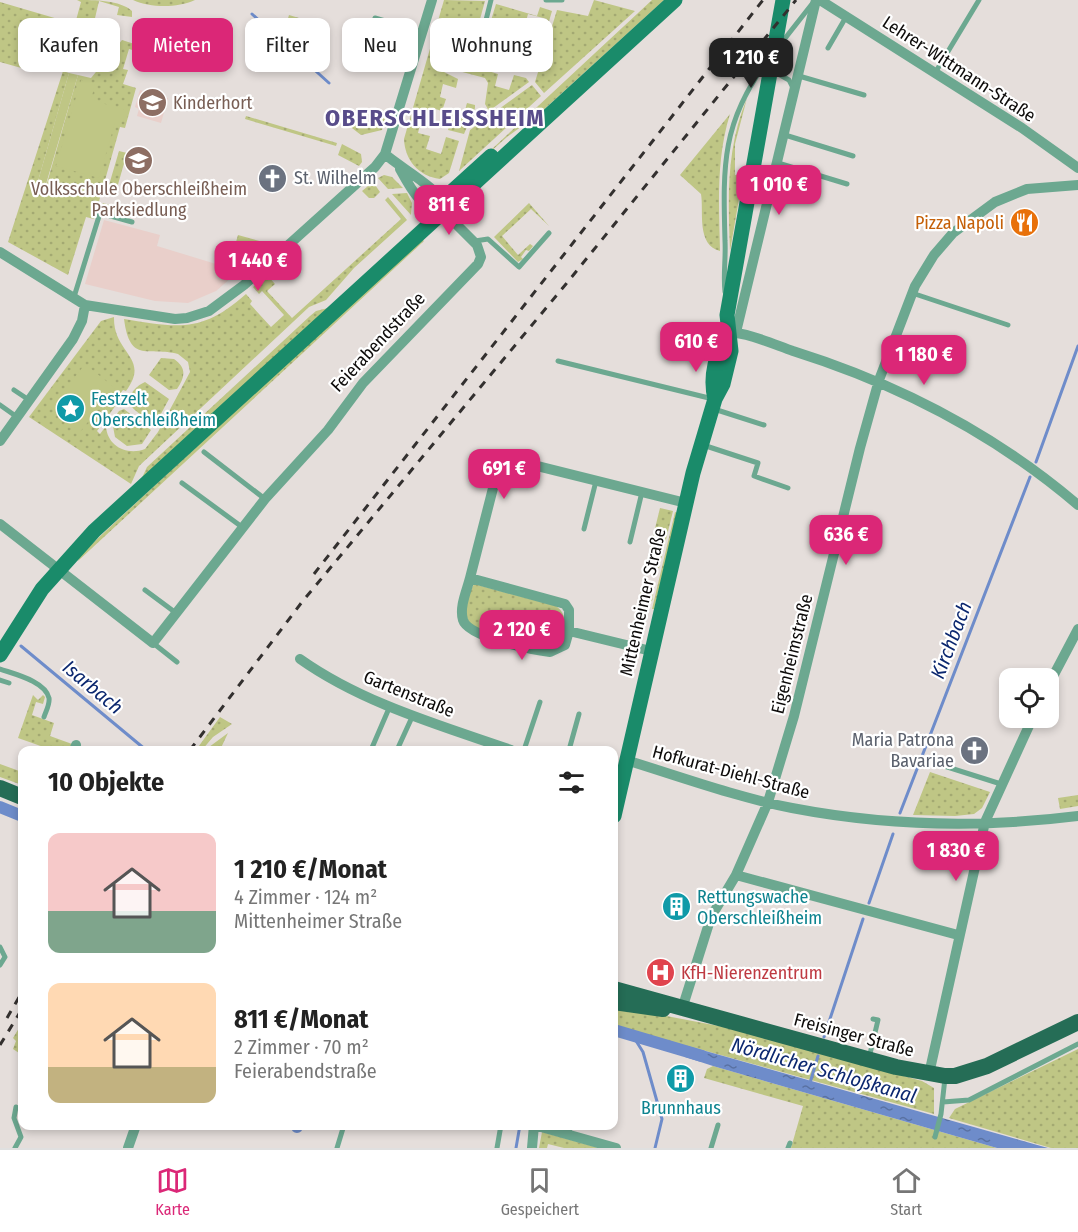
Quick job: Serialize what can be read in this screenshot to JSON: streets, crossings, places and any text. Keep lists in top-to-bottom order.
{
  "streets": {
    "main road": ["Mittenheimer Straße", "Freisinger Straße"],
    "street": [
      "Lehrer-Wittmann-Straße",
      "Feierabendstraße",
      "Eigenheimstraße",
      "Gartenstraße",
      "Hofkurat-Diehl-Straße"
    ]
  },
  "crossings": [
    ["Lehrer-Wittmann-Straße", "Mittenheimer Straße"],
    ["Mittenheimer Straße", "Hofkurat-Diehl-Straße"],
    ["Eigenheimstraße", "Hofkurat-Diehl-Straße"],
    ["Eigenheimstraße", "Freisinger Straße"]
  ],
  "districts": ["OBERSCHLEISSHEIM"],
  "water": ["Kirchbach", "Isarbach", "Nördlicher Schloßkanal"],
  "places": {
    "school or university": ["Kinderhort", "Volksschule Oberschleißheim Parksiedlung"],
    "church": ["St. Wilhelm", "Maria Patrona Bavariae"],
    "restaurant": ["Pizza Napoli"],
    "place": ["Festzelt Oberschleißheim"],
    "building": ["Rettungswache Oberschleißheim", "Brunnhaus"],
    "hospital": ["KfH-Nierenzentrum"]
  },
  "page": {
    "chip": [
      "Kaufen",
      "Mieten",
      "Filter",
      "Neu",
      "Wohnung"
    ],
    "price": [
      "1 210 €",
      "1 010 €",
      "811 €",
      "1 440 €",
      "610 €",
      "1 180 €",
      "691 €",
      "636 €",
      "2 120 €",
      "1 830 €"
    ],
    "heading": "10 Objekte",
    "list": [
      {
        "name": "1 210 €/Monat",
        "note": "4 Zimmer · 124 m² · Mittenheimer Straße"
      },
      {
        "name": "811 €/Monat",
        "note": "2 Zimmer · 70 m² · Feierabendstraße"
      }
    ],
    "tabs": ["Karte", "Gespeichert", "Start"]
  }
}
